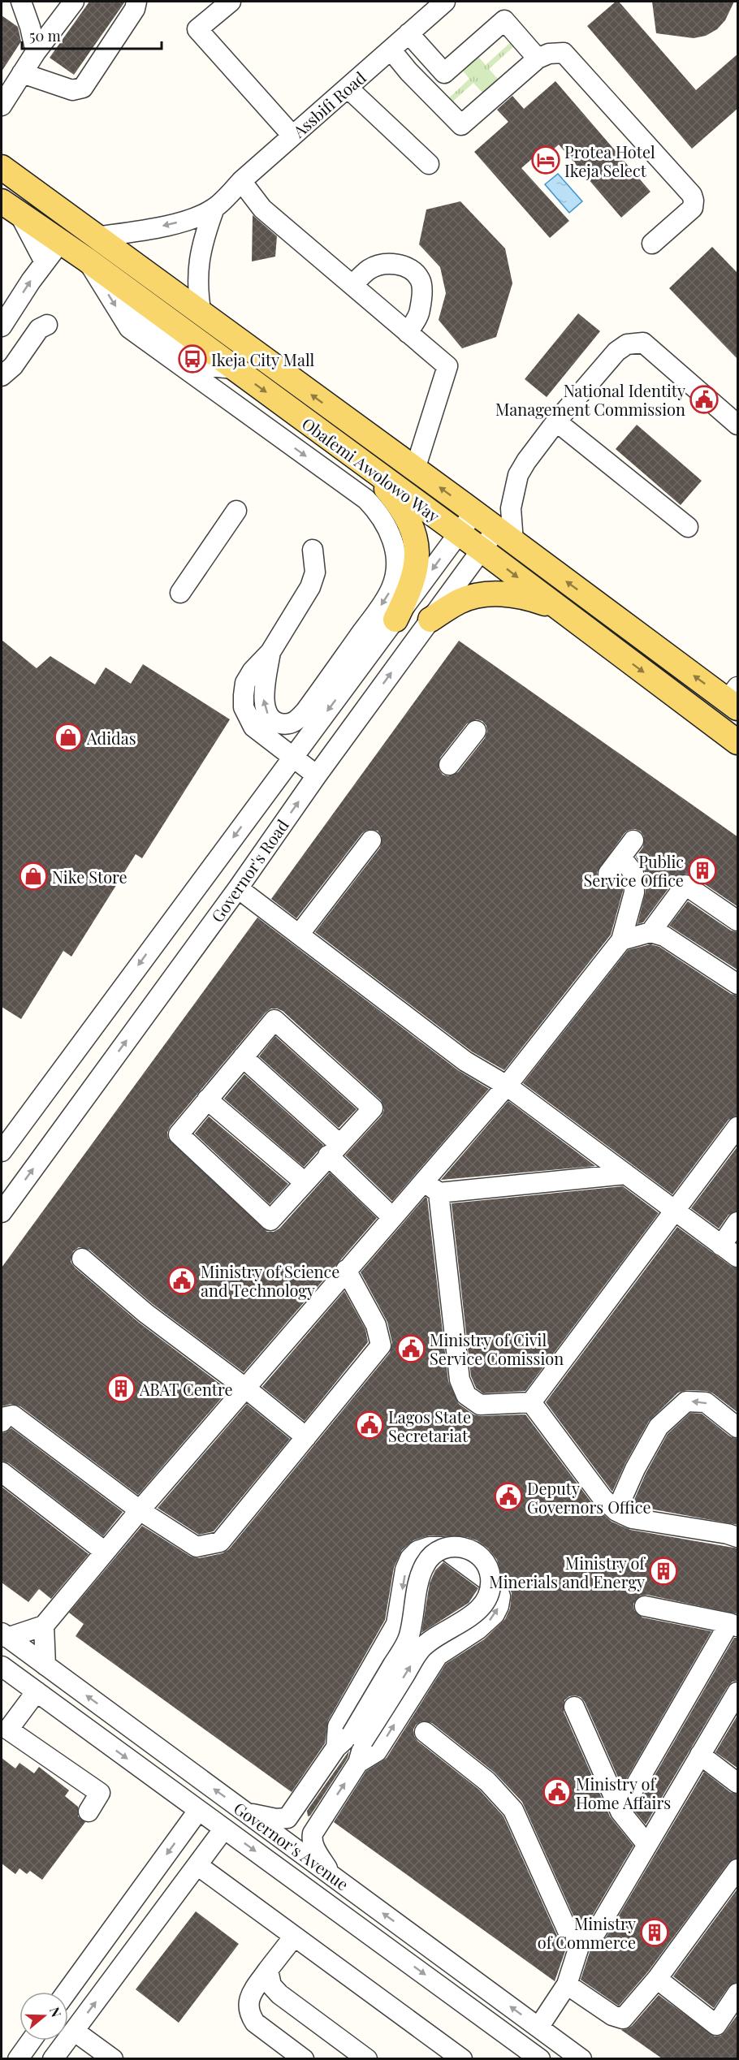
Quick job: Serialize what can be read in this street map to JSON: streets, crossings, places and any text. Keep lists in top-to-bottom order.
{
  "streets": {
    "main road": ["Obafemi Awolowo Way"],
    "street": ["Assbifi Road", "Governor's Road", "Governor's Avenue"]
  },
  "crossings": [
    ["Obafemi Awolowo Way", "Governor's Road"]
  ],
  "places": {
    "hotel": ["Protea Hotel Ikeja Select"],
    "bus stop": ["Ikeja City Mall"],
    "public building": [
      "National Identity Management Commission",
      "Ministry of Science and Technology",
      "Ministry of Civil Service Comission",
      "Lagos State Secretariat",
      "Deputy Governors Office",
      "Ministry of Home Affairs"
    ],
    "shop": ["Adidas", "Nike Store"],
    "building": [
      "Public Service Office",
      "ABAT Centre",
      "Ministry of Minerials and Energy",
      "Ministry of Commerce"
    ]
  },
  "scale_bar": "50 m",
  "north": "right"
}
